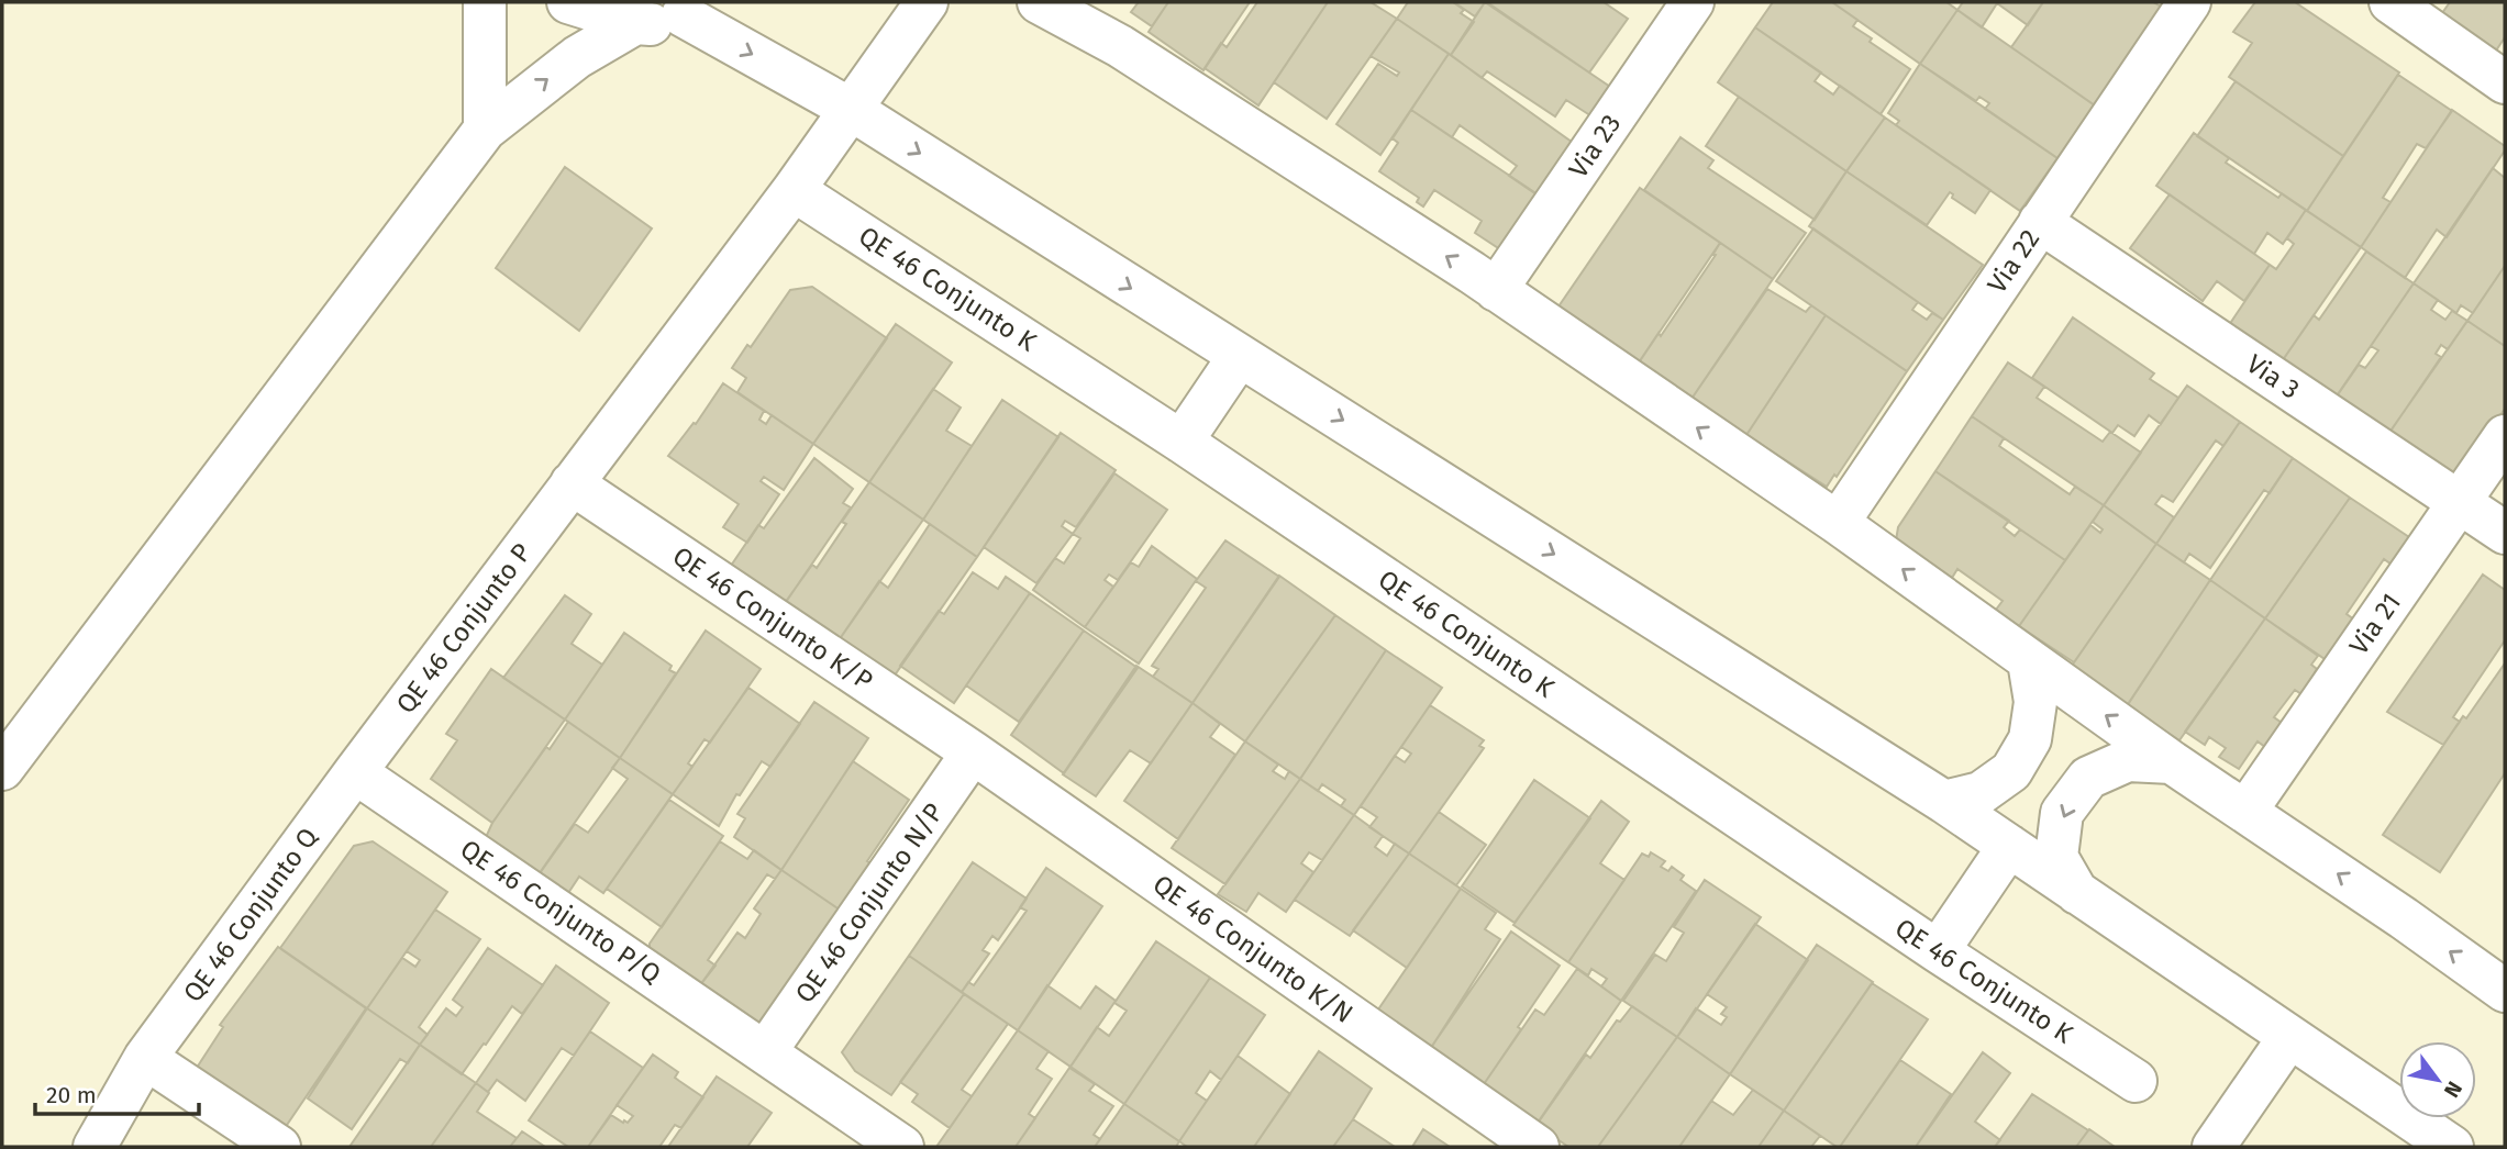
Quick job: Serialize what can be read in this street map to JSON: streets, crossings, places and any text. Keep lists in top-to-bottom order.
{
  "streets": {
    "street": [
      "Via 23",
      "Via 22",
      "QE 46 Conjunto K",
      "Via 3",
      "QE 46 Conjunto K/P",
      "Via 21",
      "QE 46 Conjunto P",
      "QE 46 Conjunto N/P",
      "QE 46 Conjunto P/Q",
      "QE 46 Conjunto Q",
      "QE 46 Conjunto K/N"
    ]
  },
  "crossings": [
    ["Via 22", "Via 3"],
    ["Via 3", "Via 21"],
    ["QE 46 Conjunto K/P", "QE 46 Conjunto P"],
    ["QE 46 Conjunto K/P", "QE 46 Conjunto N/P"],
    ["QE 46 Conjunto K/P", "QE 46 Conjunto K/N"],
    ["QE 46 Conjunto P", "QE 46 Conjunto P/Q"],
    ["QE 46 Conjunto P", "QE 46 Conjunto Q"],
    ["QE 46 Conjunto N/P", "QE 46 Conjunto P/Q"],
    ["QE 46 Conjunto N/P", "QE 46 Conjunto K/N"],
    ["QE 46 Conjunto P/Q", "QE 46 Conjunto Q"]
  ],
  "scale_bar": "20 m",
  "north": "bottom right"
}
